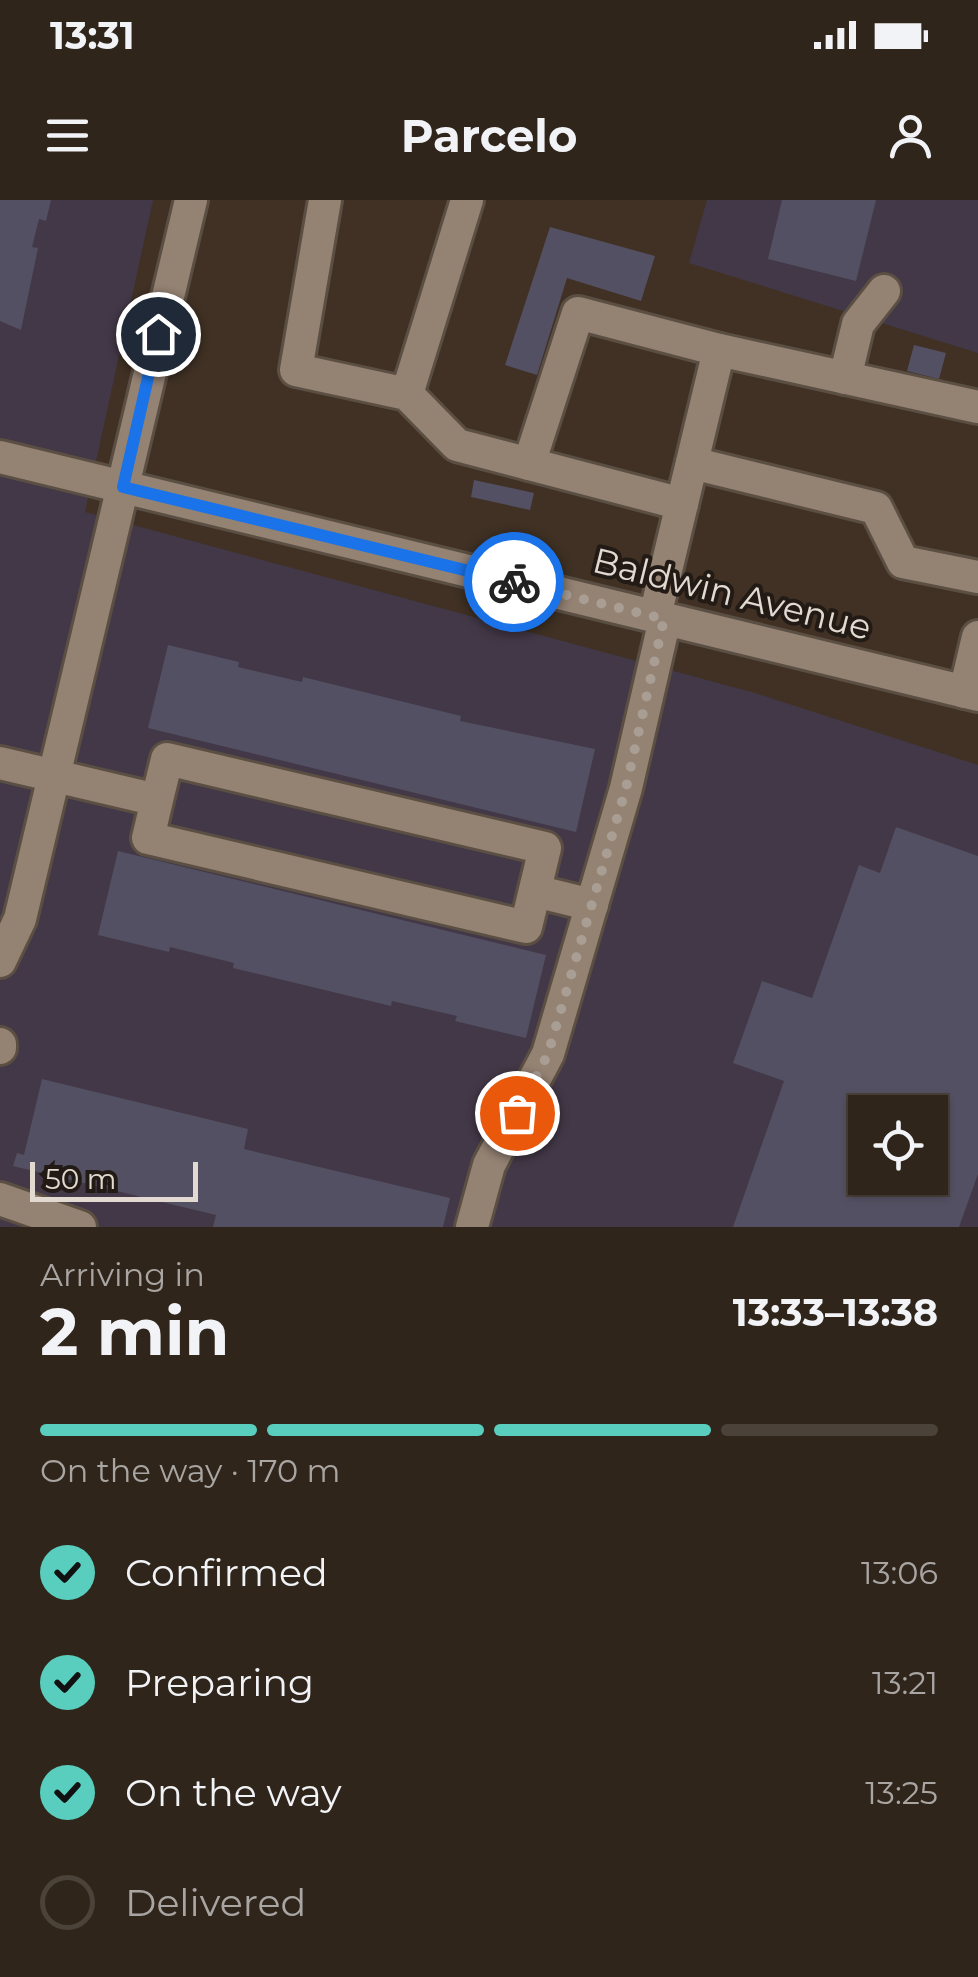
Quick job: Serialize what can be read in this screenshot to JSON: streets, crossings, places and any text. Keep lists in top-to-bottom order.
{
  "streets": {
    "street": ["Baldwin Avenue"]
  },
  "scale_bar": "50 m",
  "page": {
    "status": "13:31",
    "header": "Parcelo",
    "scale": "50 m",
    "heading": ["2 min", "Arriving in", "13:33–13:38"],
    "bar": "On the way · 170 m",
    "list": [
      ["Confirmed", "13:06"],
      ["Preparing", "13:21"],
      ["On the way", "13:25"],
      "Delivered"
    ]
  }
}
